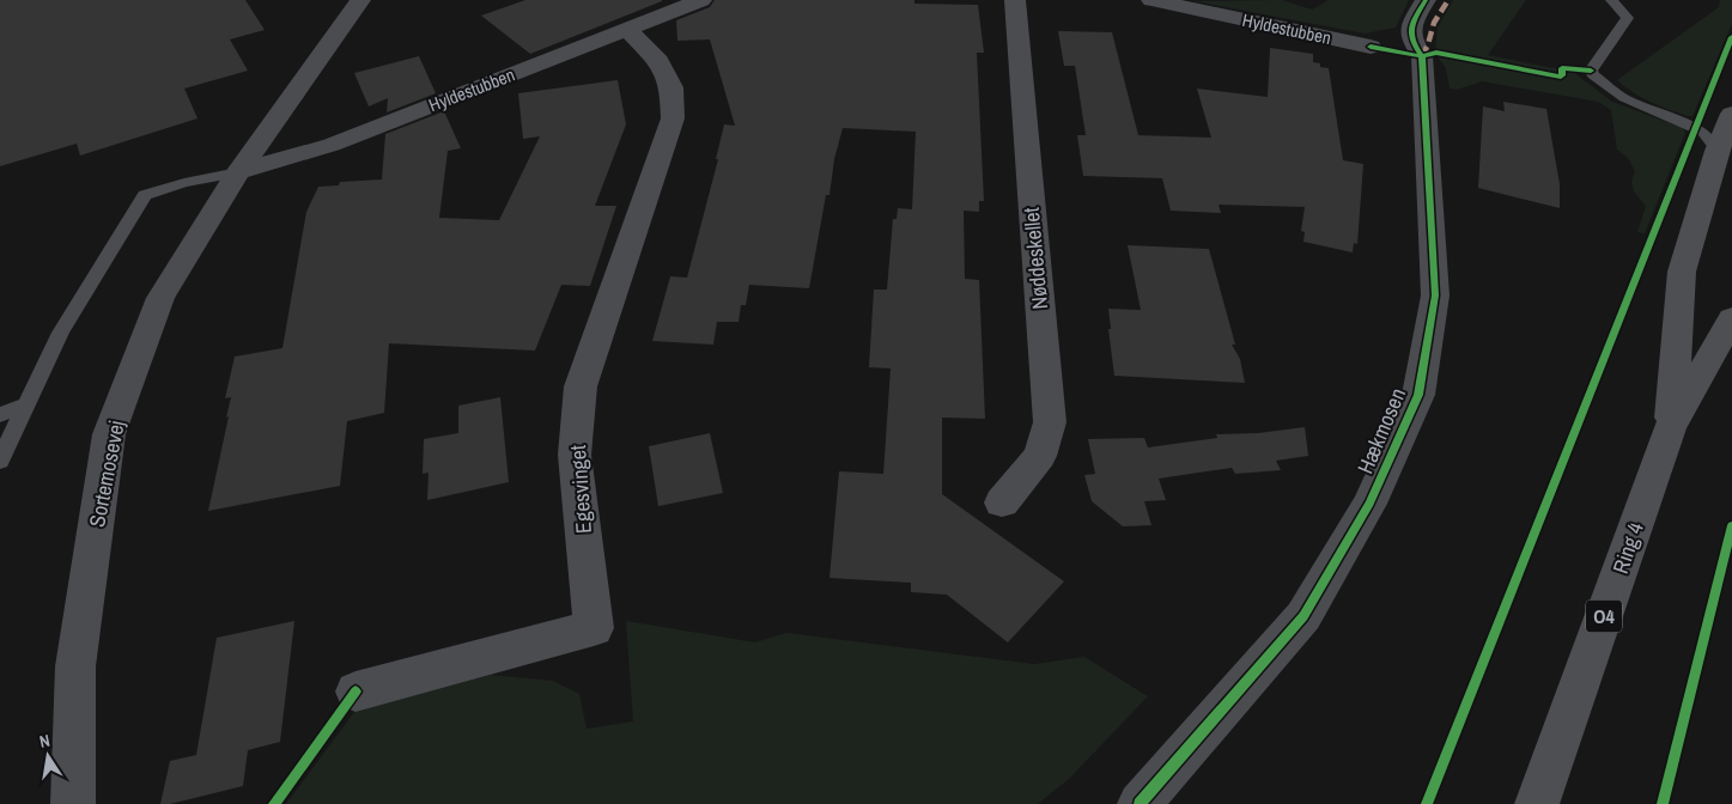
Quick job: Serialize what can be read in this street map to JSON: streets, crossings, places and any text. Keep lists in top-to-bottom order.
{
  "streets": {
    "main road": ["Ring 4", "O4"],
    "street": [
      "Hyldestubben",
      "Nøddeskellet",
      "Hækmosen",
      "Sortemosevej",
      "Egesvinget"
    ]
  },
  "crossings": [
    ["Hyldestubben", "Sortemosevej"],
    ["Hyldestubben", "Egesvinget"]
  ],
  "north": "top"
}
